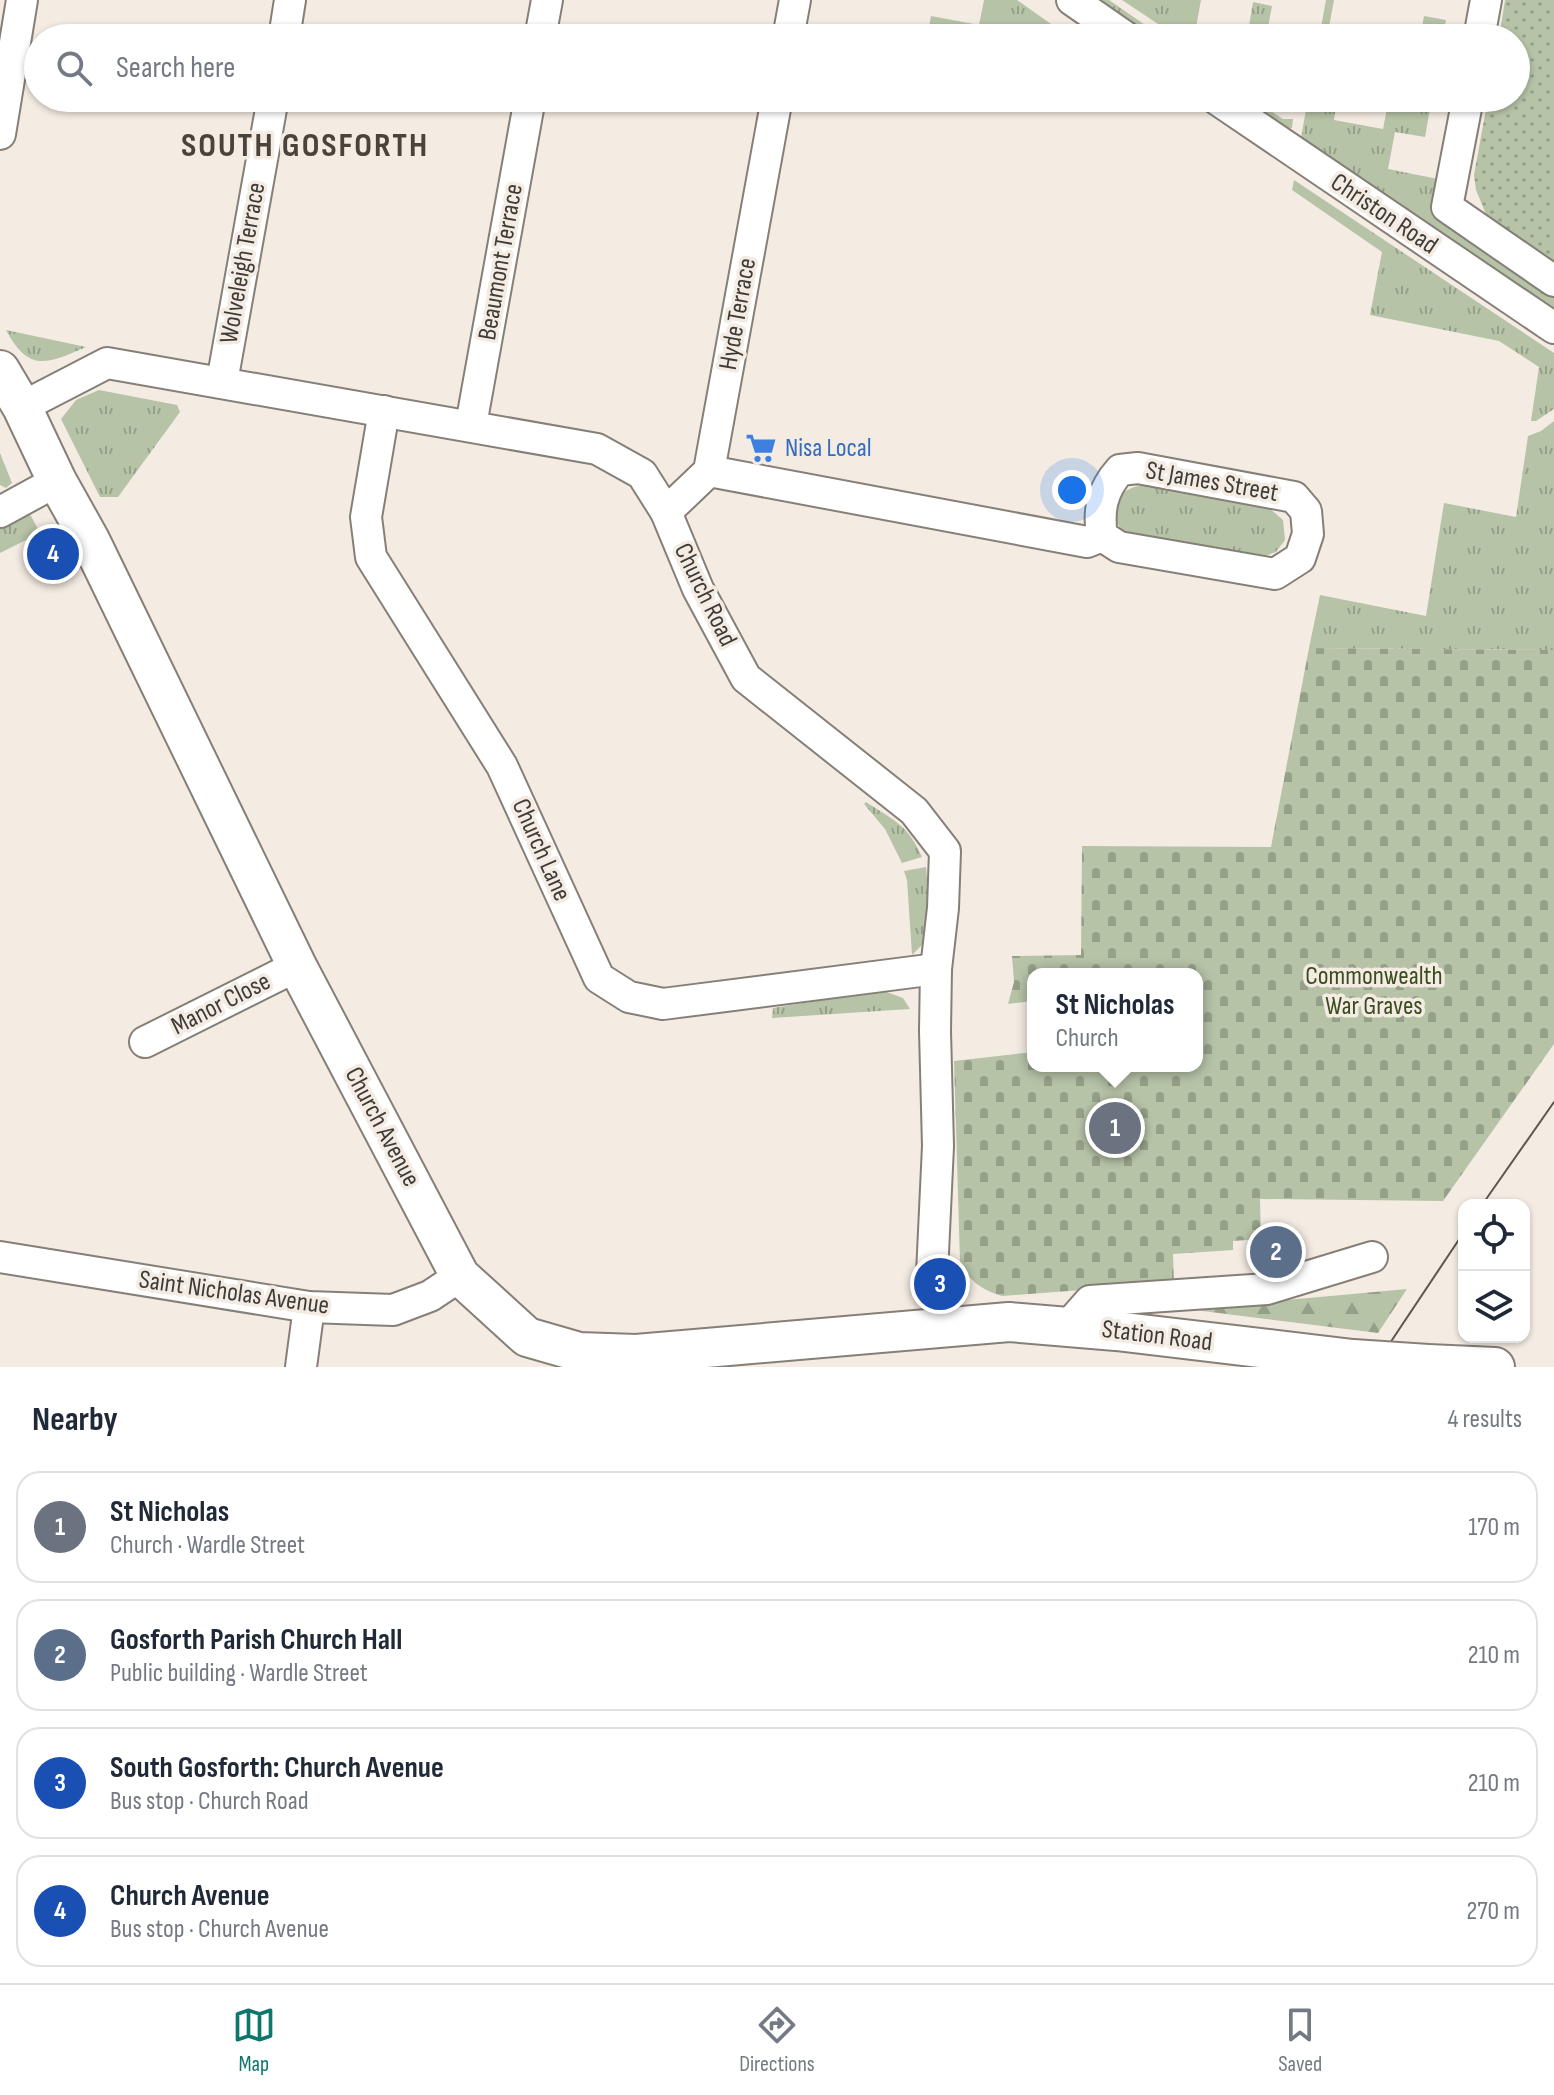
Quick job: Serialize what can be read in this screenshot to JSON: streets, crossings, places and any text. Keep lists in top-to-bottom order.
{
  "streets": {
    "main road": ["Church Avenue", "Station Road"],
    "street": [
      "Christon Road",
      "Beaumont Terrace",
      "Wolveleigh Terrace",
      "Hyde Terrace",
      "St James Street",
      "Church Road",
      "Church Lane",
      "Manor Close",
      "Saint Nicholas Avenue"
    ]
  },
  "crossings": [
    ["Beaumont Terrace", "Church Road"],
    ["Wolveleigh Terrace", "Church Road"],
    ["Hyde Terrace", "St James Street"],
    ["Church Road", "Church Lane"],
    ["Church Road", "Church Avenue"],
    ["Manor Close", "Church Avenue"],
    ["Church Avenue", "Saint Nicholas Avenue"],
    ["Church Avenue", "Station Road"]
  ],
  "districts": ["SOUTH GOSFORTH"],
  "parks": ["Commonwealth War Graves"],
  "places": {
    "supermarket": ["Nisa Local"]
  },
  "page": {
    "search": "Search here",
    "pins": [
      "4",
      "1",
      "2",
      "3"
    ],
    "popup": ["St Nicholas", "Church"],
    "heading": ["Nearby", "4 results"],
    "list": [
      {
        "mark": "1",
        "name": "St Nicholas",
        "note": "Church · Wardle Street",
        "value": "170 m"
      },
      {
        "mark": "2",
        "name": "Gosforth Parish Church Hall",
        "note": "Public building · Wardle Street",
        "value": "210 m"
      },
      {
        "mark": "3",
        "name": "South Gosforth: Church Avenue",
        "note": "Bus stop · Church Road",
        "value": "210 m"
      },
      {
        "mark": "4",
        "name": "Church Avenue",
        "note": "Bus stop · Church Avenue",
        "value": "270 m"
      }
    ],
    "nav": ["Map", "Directions", "Saved"]
  }
}
